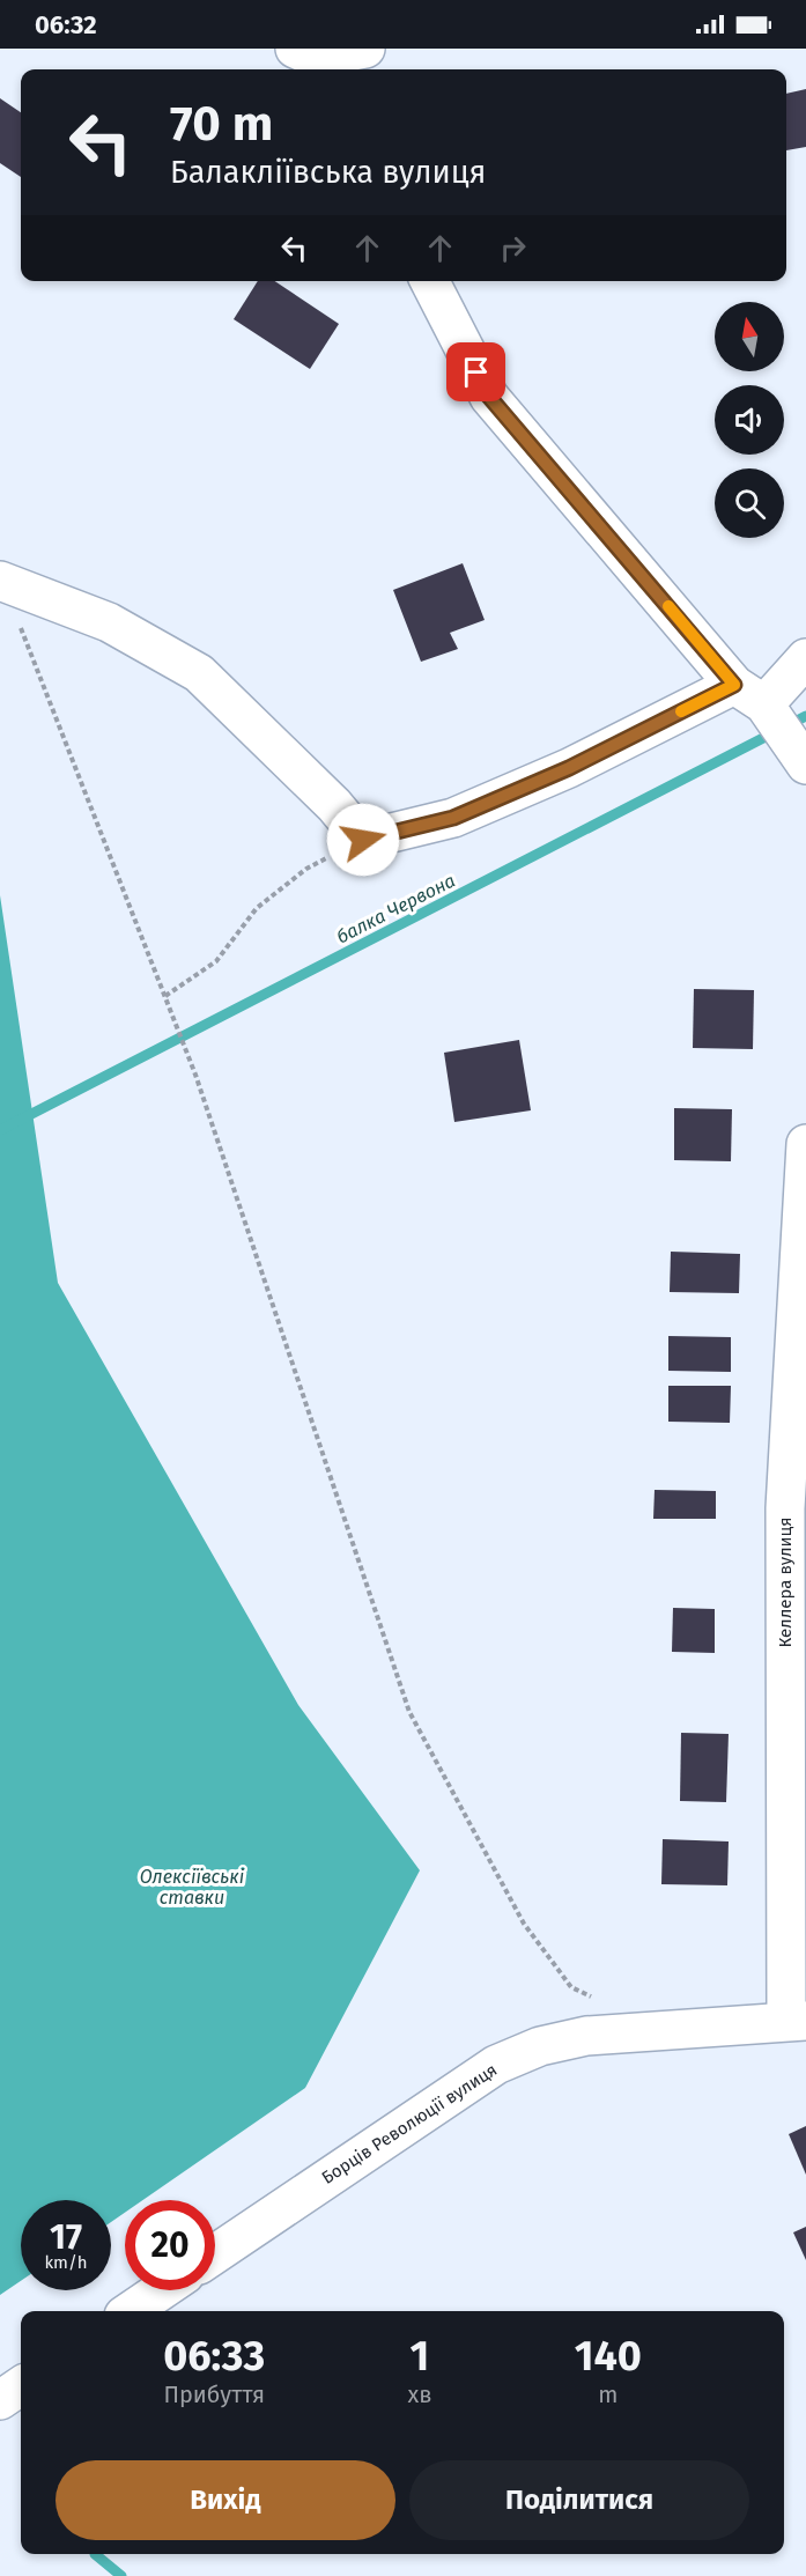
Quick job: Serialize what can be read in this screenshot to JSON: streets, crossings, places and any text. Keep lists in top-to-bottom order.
{
  "streets": {
    "street": ["Келлера вулиця", "Борців Революції вулиця"]
  },
  "crossings": [
    ["Келлера вулиця", "Борців Революції вулиця"]
  ],
  "water": ["балка Червона", "Олексіївські ставки"],
  "north": "top",
  "page": {
    "status": "06:32",
    "turn": ["70 m", "Балакліївська вулиця"],
    "speed": "17 km/h",
    "limit": "20",
    "eta": [
      "06:33",
      "Прибуття",
      "1",
      "хв",
      "140",
      "m"
    ],
    "buttons": ["Вихід", "Поділитися"]
  }
}
